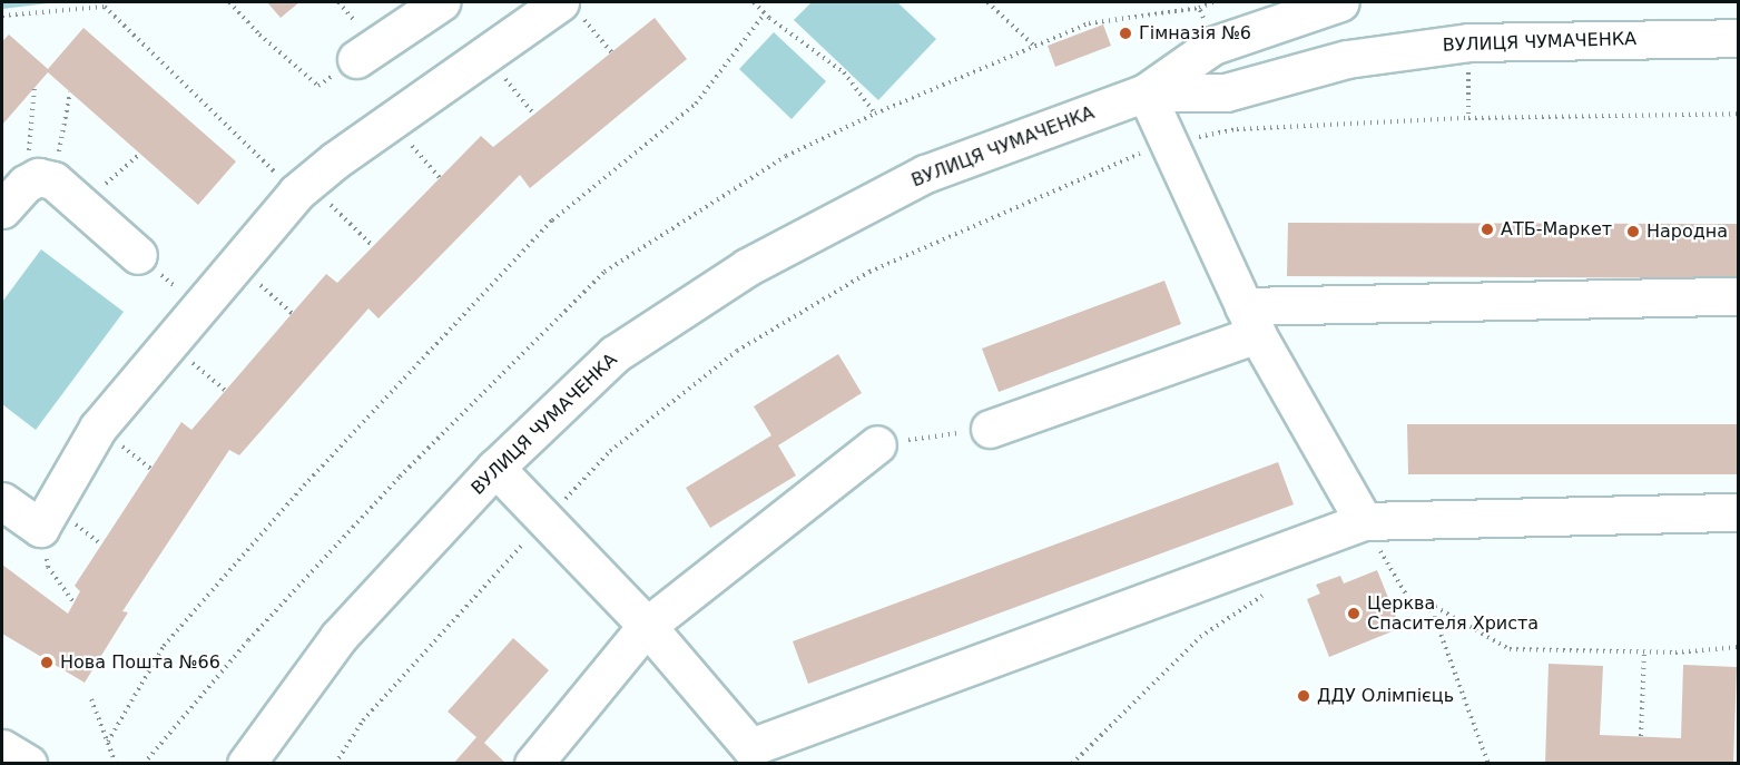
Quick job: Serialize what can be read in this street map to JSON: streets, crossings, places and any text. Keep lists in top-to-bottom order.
{
  "streets": {
    "street": ["ВУЛИЦЯ ЧУМАЧЕНКА"]
  },
  "places": [
    "Гімназія №6",
    "АТБ-Маркет",
    "Народна",
    "Церква Спасителя Христа",
    "Нова Пошта №66",
    "ДДУ Олімпієць"
  ]
}
